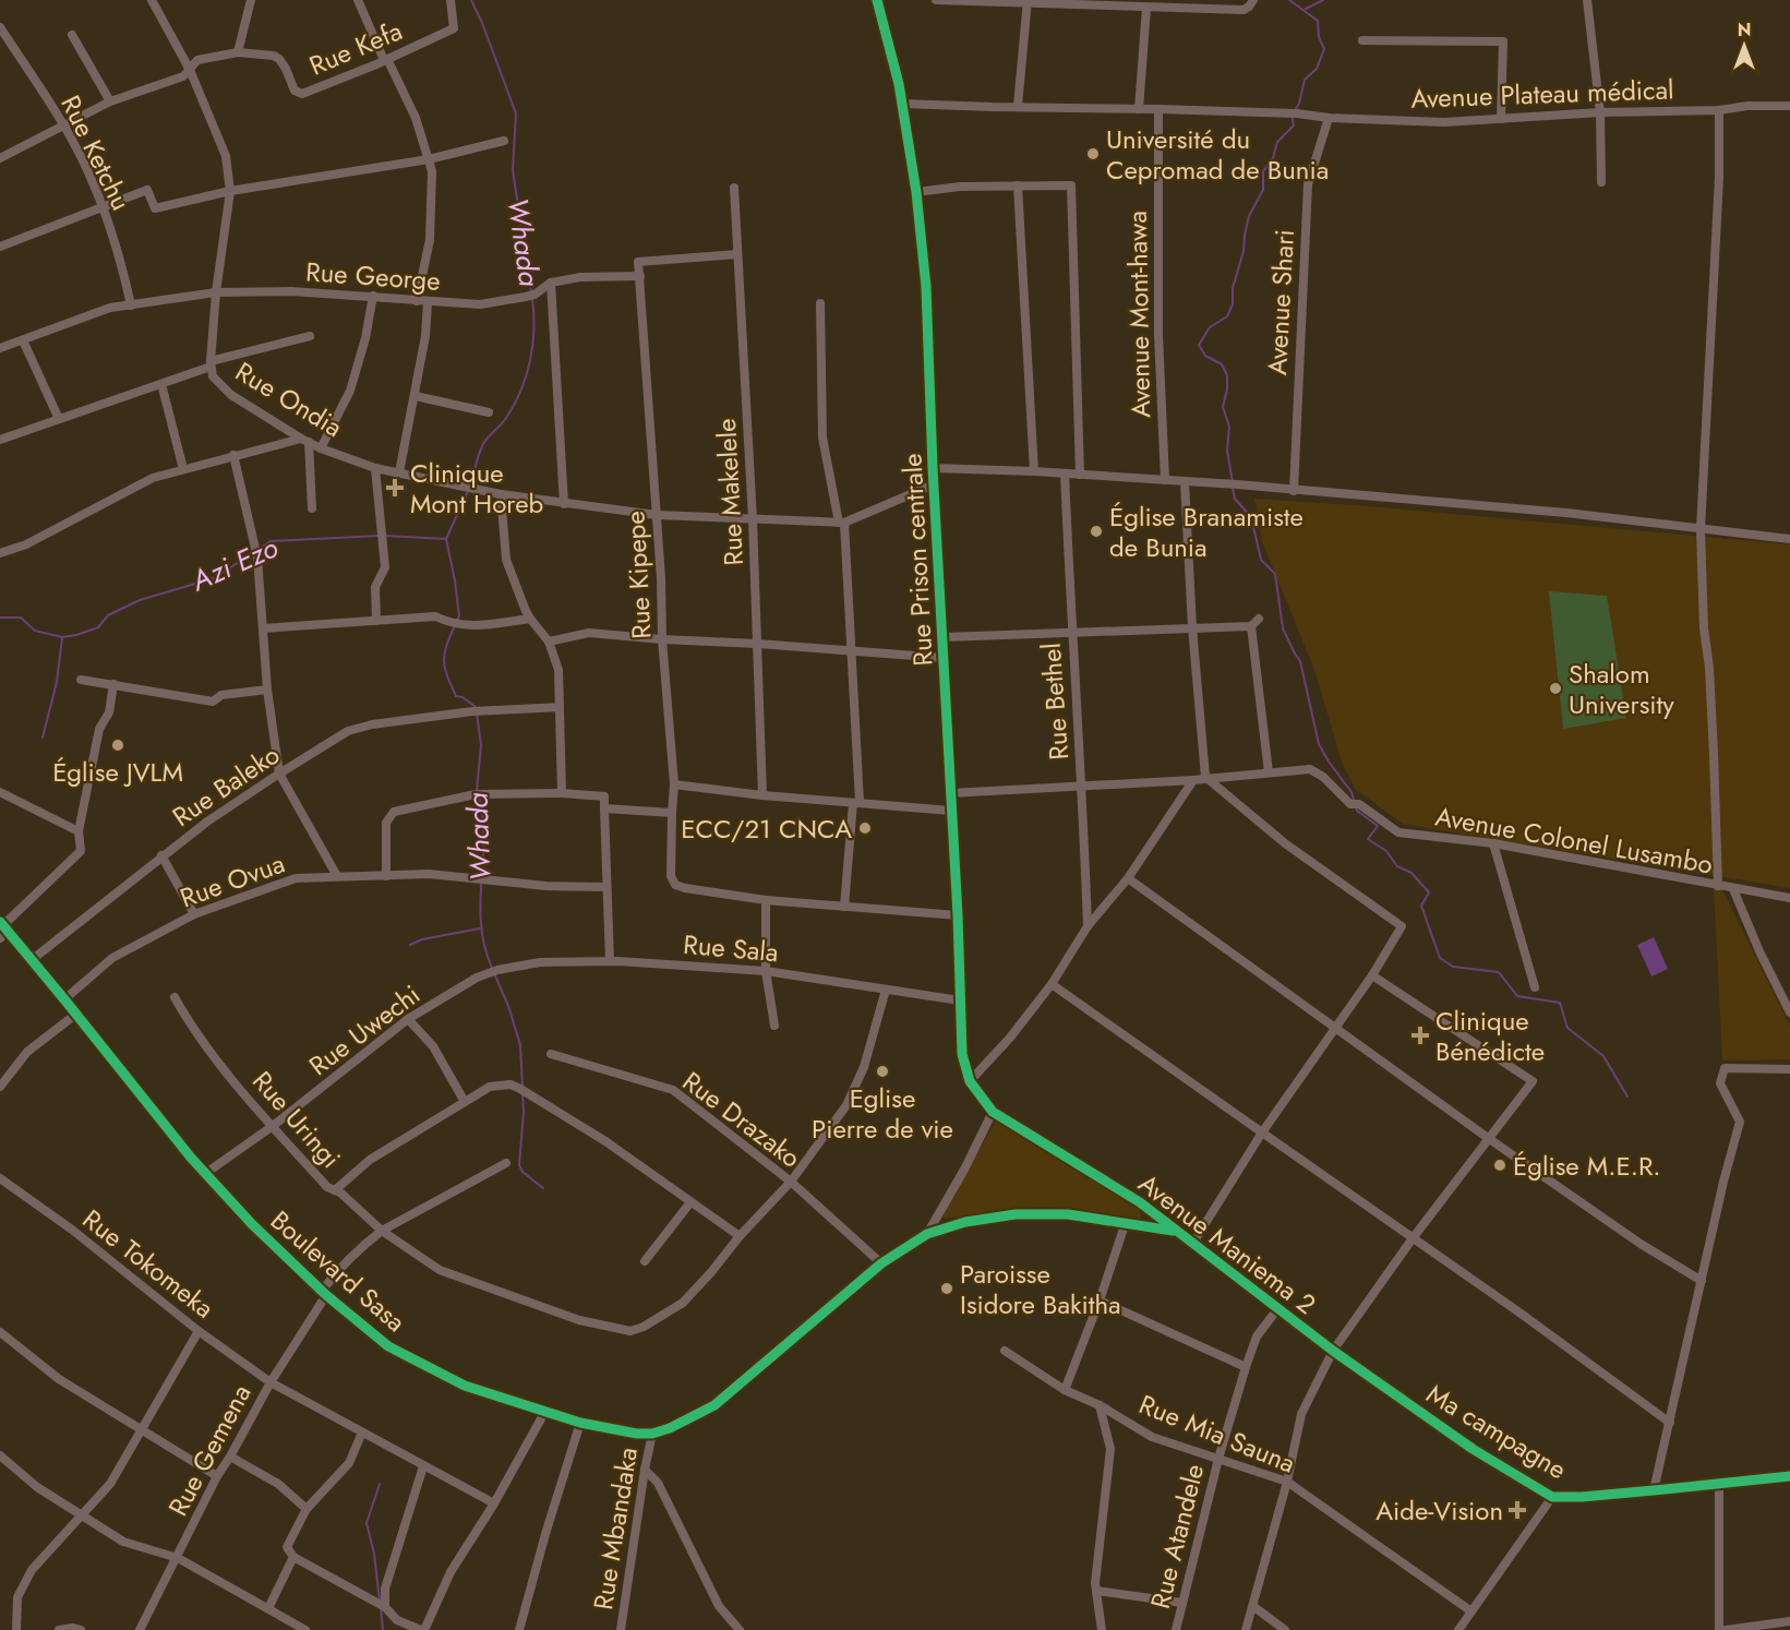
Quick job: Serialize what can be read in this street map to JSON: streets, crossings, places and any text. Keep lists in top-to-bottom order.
{
  "streets": {
    "street": [
      "Rue Kefa",
      "Avenue Plateau médical",
      "Rue Ketchu",
      "Rue George",
      "Avenue Shari",
      "Avenue Mont-hawa",
      "Rue Ondia",
      "Rue Makelele",
      "Rue Prison centrale",
      "Rue Kipepe",
      "Rue Bethel",
      "Rue Baleko",
      "Avenue Colonel Lusambo",
      "Rue Ovua",
      "Rue Sala",
      "Rue Uwechi",
      "Rue Uringi",
      "Rue Drazako",
      "Avenue Maniema 2",
      "Rue Tokomeka",
      "Boulevard Sasa",
      "Ma campagne",
      "Rue Mia Sauna",
      "Rue Gemena",
      "Rue Mbandaka",
      "Rue Atandele"
    ]
  },
  "crossings": [
    ["Rue Kefa", "Rue Ketchu"],
    ["Rue Kefa", "Rue Ondia"],
    ["Avenue Plateau médical", "Avenue Shari"],
    ["Avenue Plateau médical", "Avenue Mont-hawa"],
    ["Avenue Plateau médical", "Rue Prison centrale"],
    ["Rue Ketchu", "Rue George"],
    ["Rue George", "Rue Ondia"],
    ["Rue Ondia", "Rue Makelele"],
    ["Rue Ondia", "Rue Kipepe"],
    ["Rue Makelele", "Rue Kipepe"],
    ["Rue Prison centrale", "Avenue Colonel Lusambo"],
    ["Rue Prison centrale", "Rue Sala"],
    ["Rue Prison centrale", "Avenue Maniema 2"],
    ["Rue Prison centrale", "Boulevard Sasa"],
    ["Rue Bethel", "Avenue Colonel Lusambo"],
    ["Rue Baleko", "Boulevard Sasa"],
    ["Rue Ovua", "Boulevard Sasa"],
    ["Rue Sala", "Rue Uwechi"],
    ["Rue Sala", "Rue Uringi"],
    ["Rue Uwechi", "Rue Uringi"],
    ["Rue Uwechi", "Boulevard Sasa"],
    ["Rue Uringi", "Rue Drazako"],
    ["Rue Uringi", "Rue Gemena"],
    ["Rue Drazako", "Boulevard Sasa"],
    ["Avenue Maniema 2", "Boulevard Sasa"],
    ["Avenue Maniema 2", "Ma campagne"],
    ["Avenue Maniema 2", "Rue Atandele"],
    ["Rue Tokomeka", "Rue Gemena"],
    ["Boulevard Sasa", "Rue Gemena"],
    ["Boulevard Sasa", "Rue Mbandaka"],
    ["Rue Mia Sauna", "Rue Atandele"]
  ],
  "water": ["Whada", "Azi Ezo"],
  "places": {
    "other": [
      "Université du Cepromad de Bunia",
      "Église Branamiste de Bunia",
      "Shalom University",
      "Église JVLM",
      "ECC/21 CNCA",
      "Eglise Pierre de vie",
      "Église M.E.R.",
      "Paroisse Isidore Bakitha"
    ],
    "health": ["Clinique Mont Horeb", "Clinique Bénédicte", "Aide-Vision"]
  },
  "north": "top"
}
